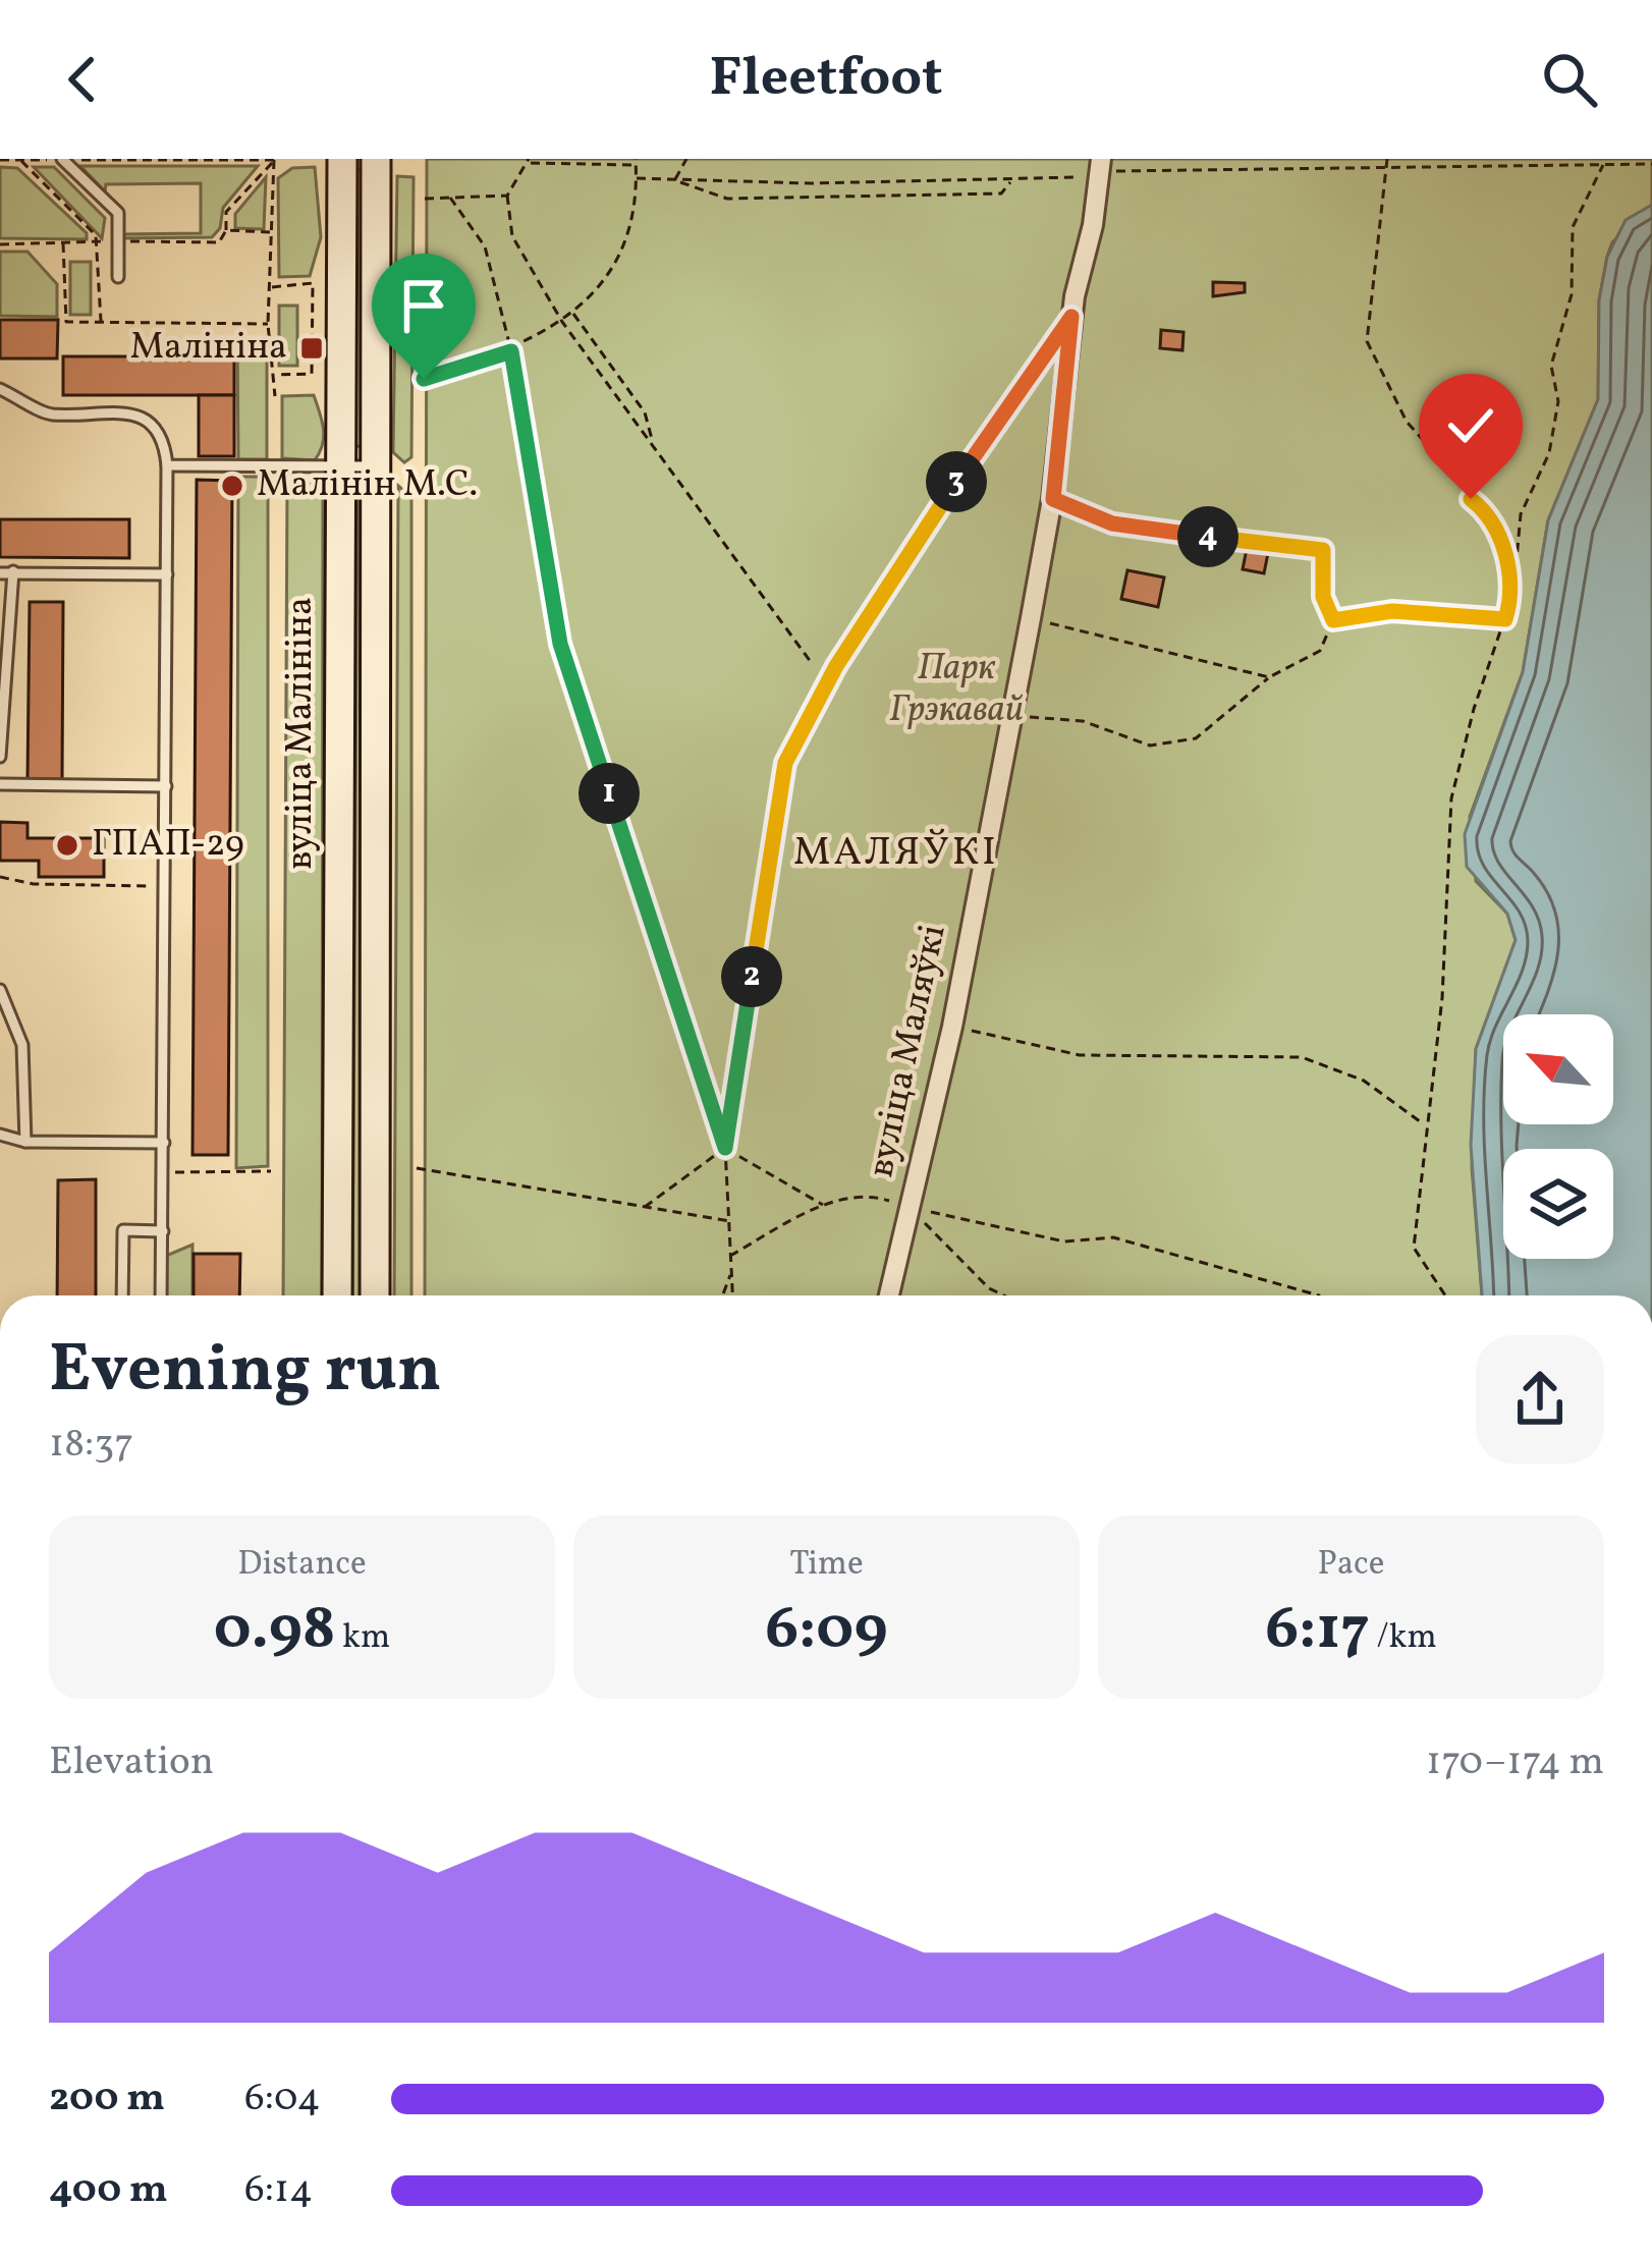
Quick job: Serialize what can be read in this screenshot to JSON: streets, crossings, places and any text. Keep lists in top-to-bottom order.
{
  "streets": {
    "main road": ["вуліца Малініна"],
    "street": ["вуліца Маляўкі"]
  },
  "districts": ["МАЛЯЎКІ"],
  "parks": ["Парк Грэкавай"],
  "places": {
    "transit": ["Малініна"],
    "other": ["Малінін М.С.", "ГПАП-29"]
  },
  "north": "top left",
  "page": {
    "header": "Fleetfoot",
    "pins": [
      "3",
      "4",
      "1",
      "2"
    ],
    "heading": ["Evening run", "18:37"],
    "stats": [
      ["Distance", "0.98 km"],
      ["Time", "6:09"],
      ["Pace", "6:17 /km"]
    ],
    "chart": ["Elevation", "170–174 m"],
    "list": [
      {
        "name": "200 m",
        "note": "6:04"
      },
      {
        "name": "400 m",
        "note": "6:14"
      }
    ]
  }
}
